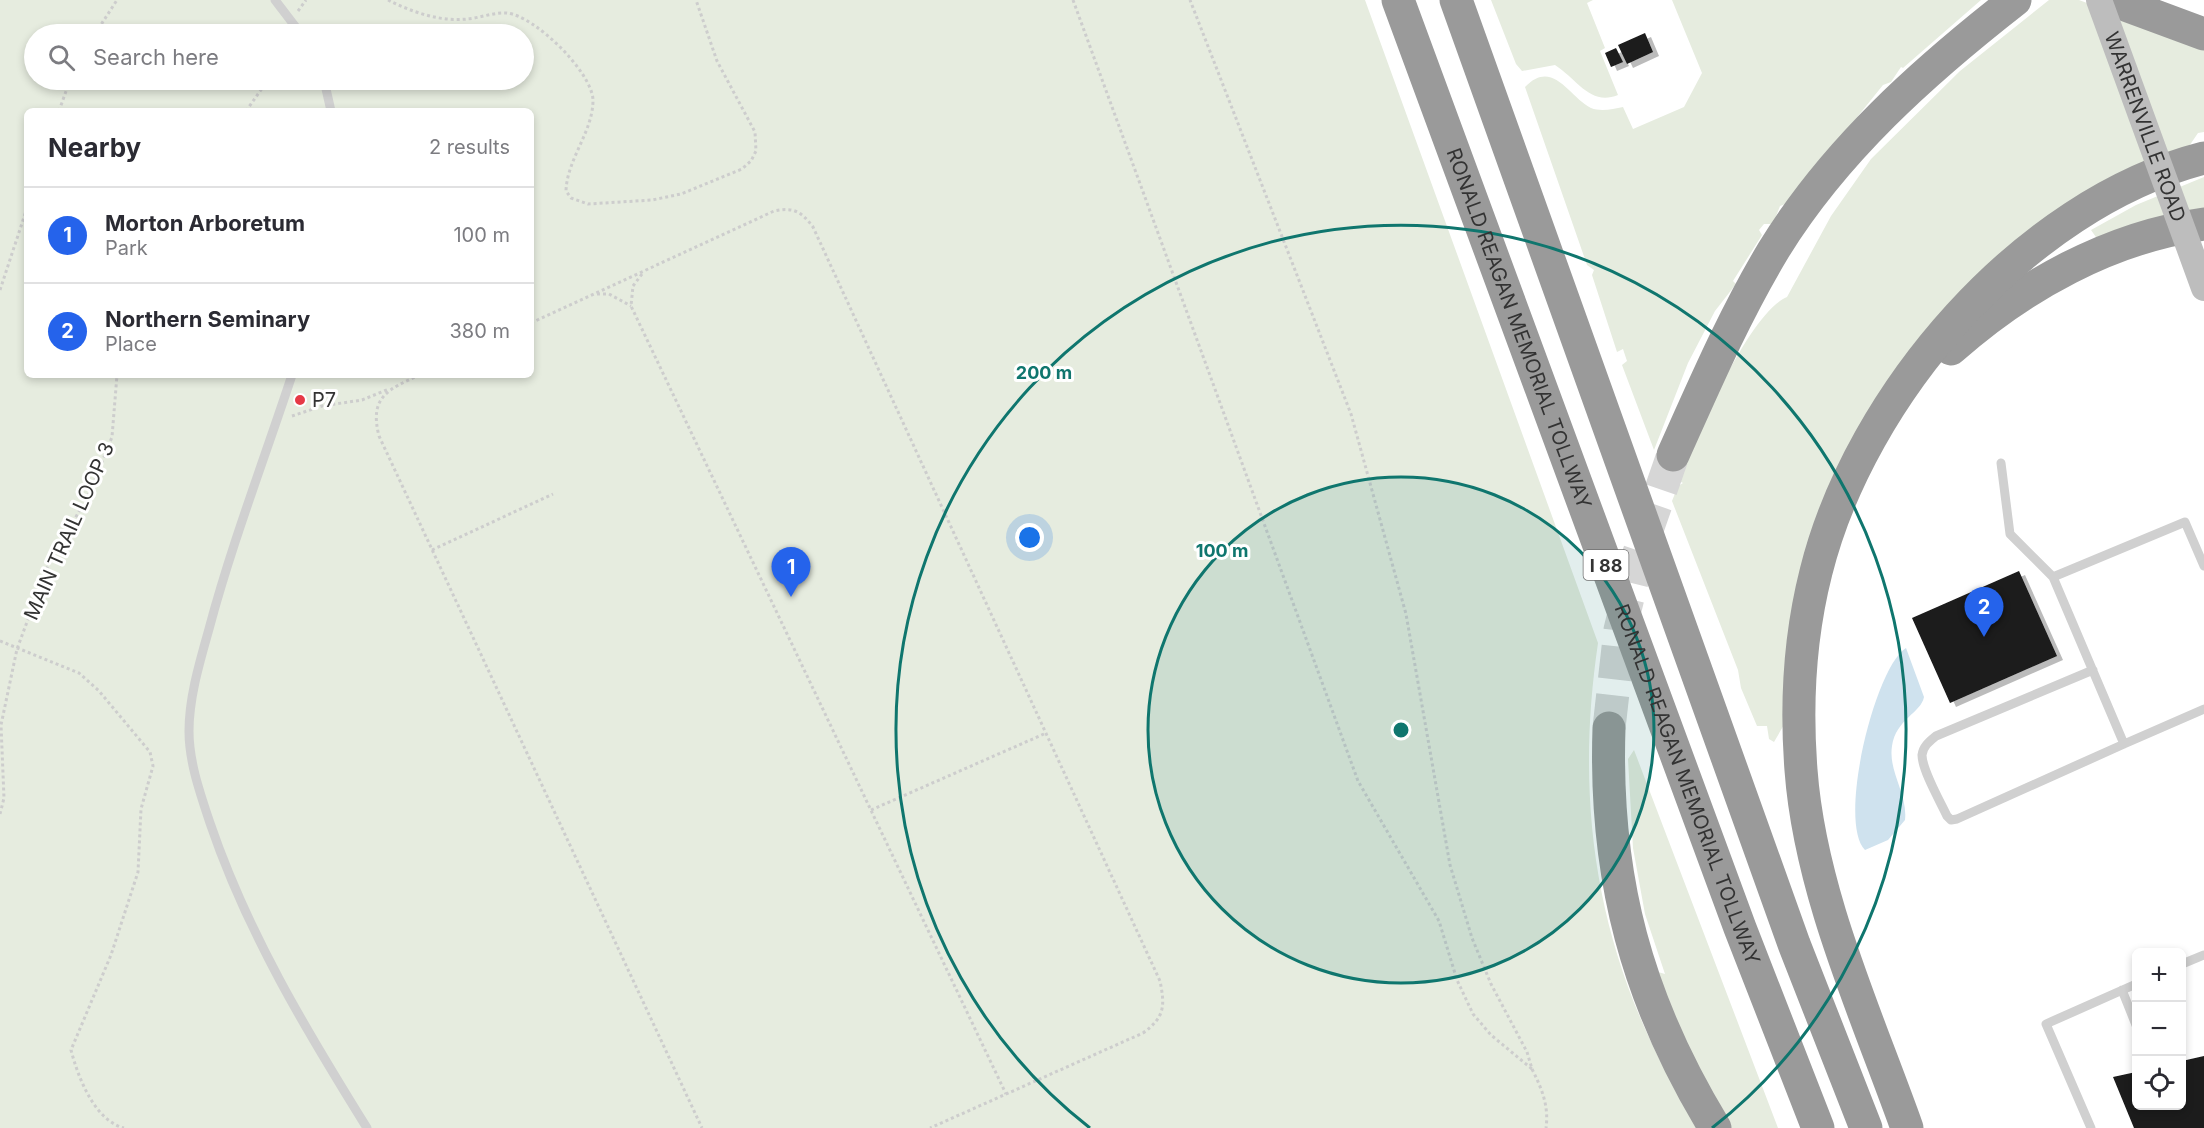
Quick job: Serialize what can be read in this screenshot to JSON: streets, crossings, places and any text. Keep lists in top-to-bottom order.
{
  "streets": {
    "highway": ["RONALD REAGAN MEMORIAL TOLLWAY", "I 88"],
    "main road": ["WARRENVILLE ROAD"],
    "path": ["MAIN TRAIL LOOP 3"]
  },
  "places": ["P7"],
  "page": {
    "search": "Search here",
    "heading": ["Nearby", "2 results"],
    "list": [
      {
        "mark": "1",
        "name": "Morton Arboretum",
        "note": "Park",
        "value": "100 m"
      },
      {
        "mark": "2",
        "name": "Northern Seminary",
        "note": "Place",
        "value": "380 m"
      }
    ],
    "pins": ["1", "2"],
    "map_buttons": ["+", "−"]
  },
  "rings": ["200 m", "100 m"]
}
